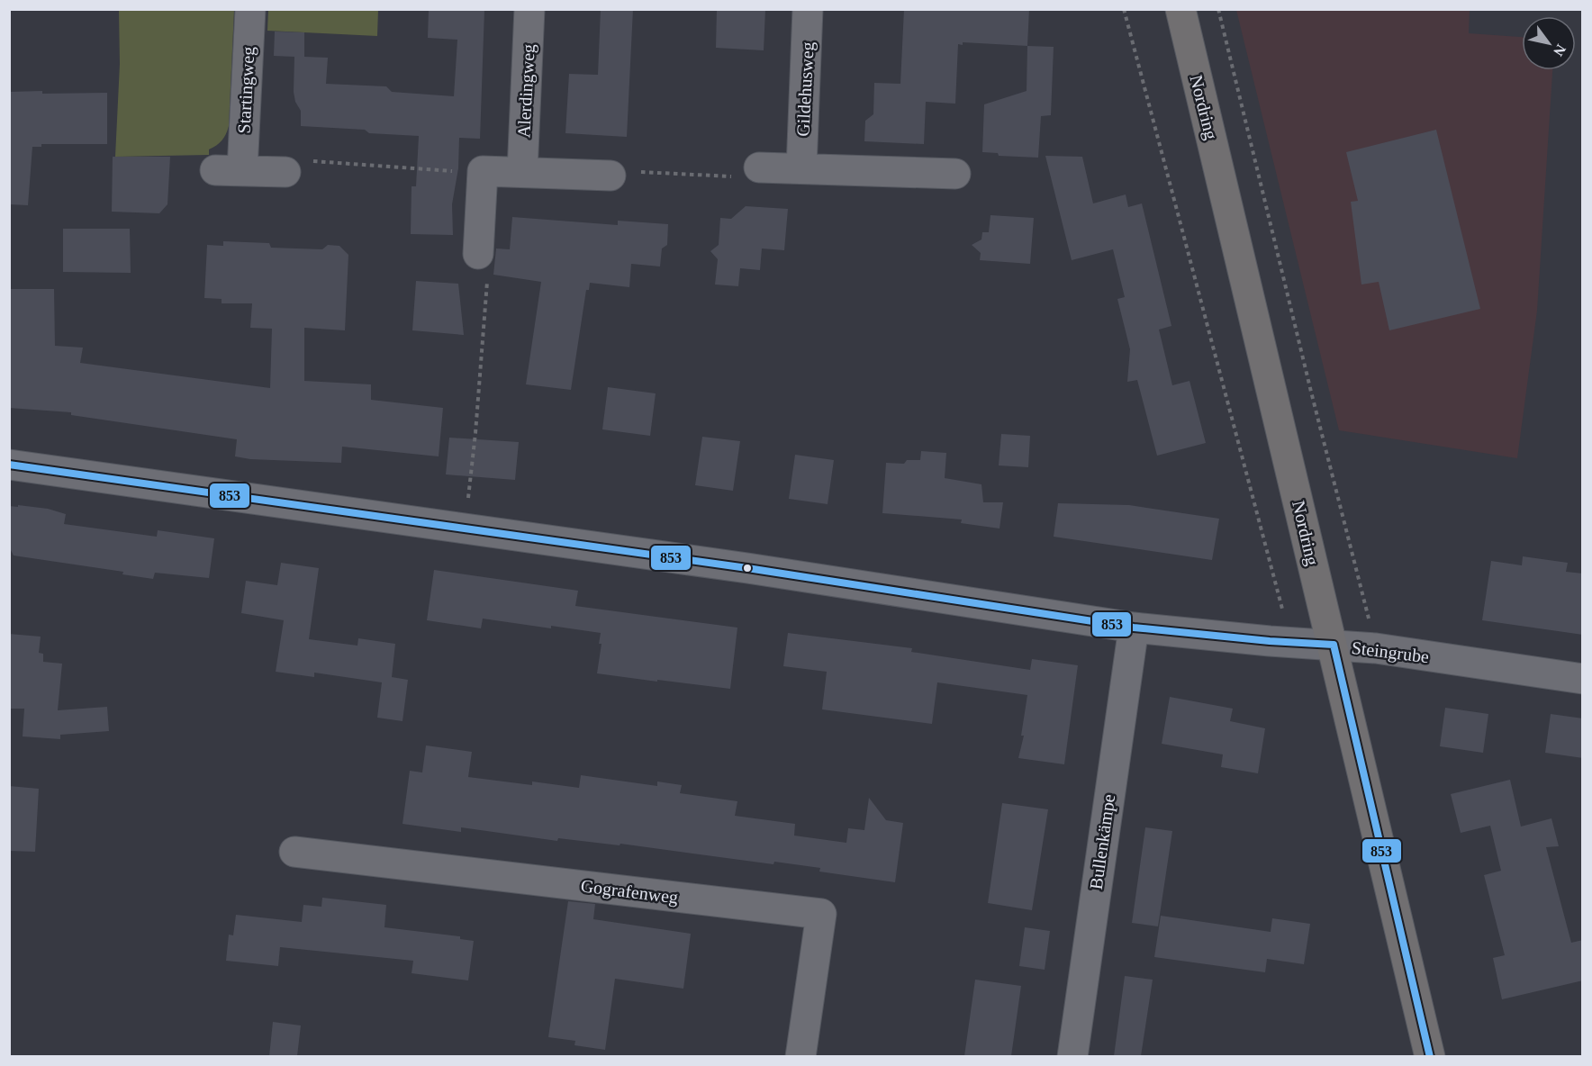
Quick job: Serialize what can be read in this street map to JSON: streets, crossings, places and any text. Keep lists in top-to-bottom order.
{
  "streets": {
    "main road": ["Nordring"],
    "street": [
      "Gildehusweg",
      "Startingweg",
      "Alerdingweg",
      "Steingrube",
      "Bullenkämpe",
      "Gografenweg"
    ]
  },
  "crossings": [
    ["Nordring", "Steingrube"],
    ["Steingrube", "Bullenkämpe"]
  ],
  "lines": ["transit line 853"],
  "north": "bottom right"
}
